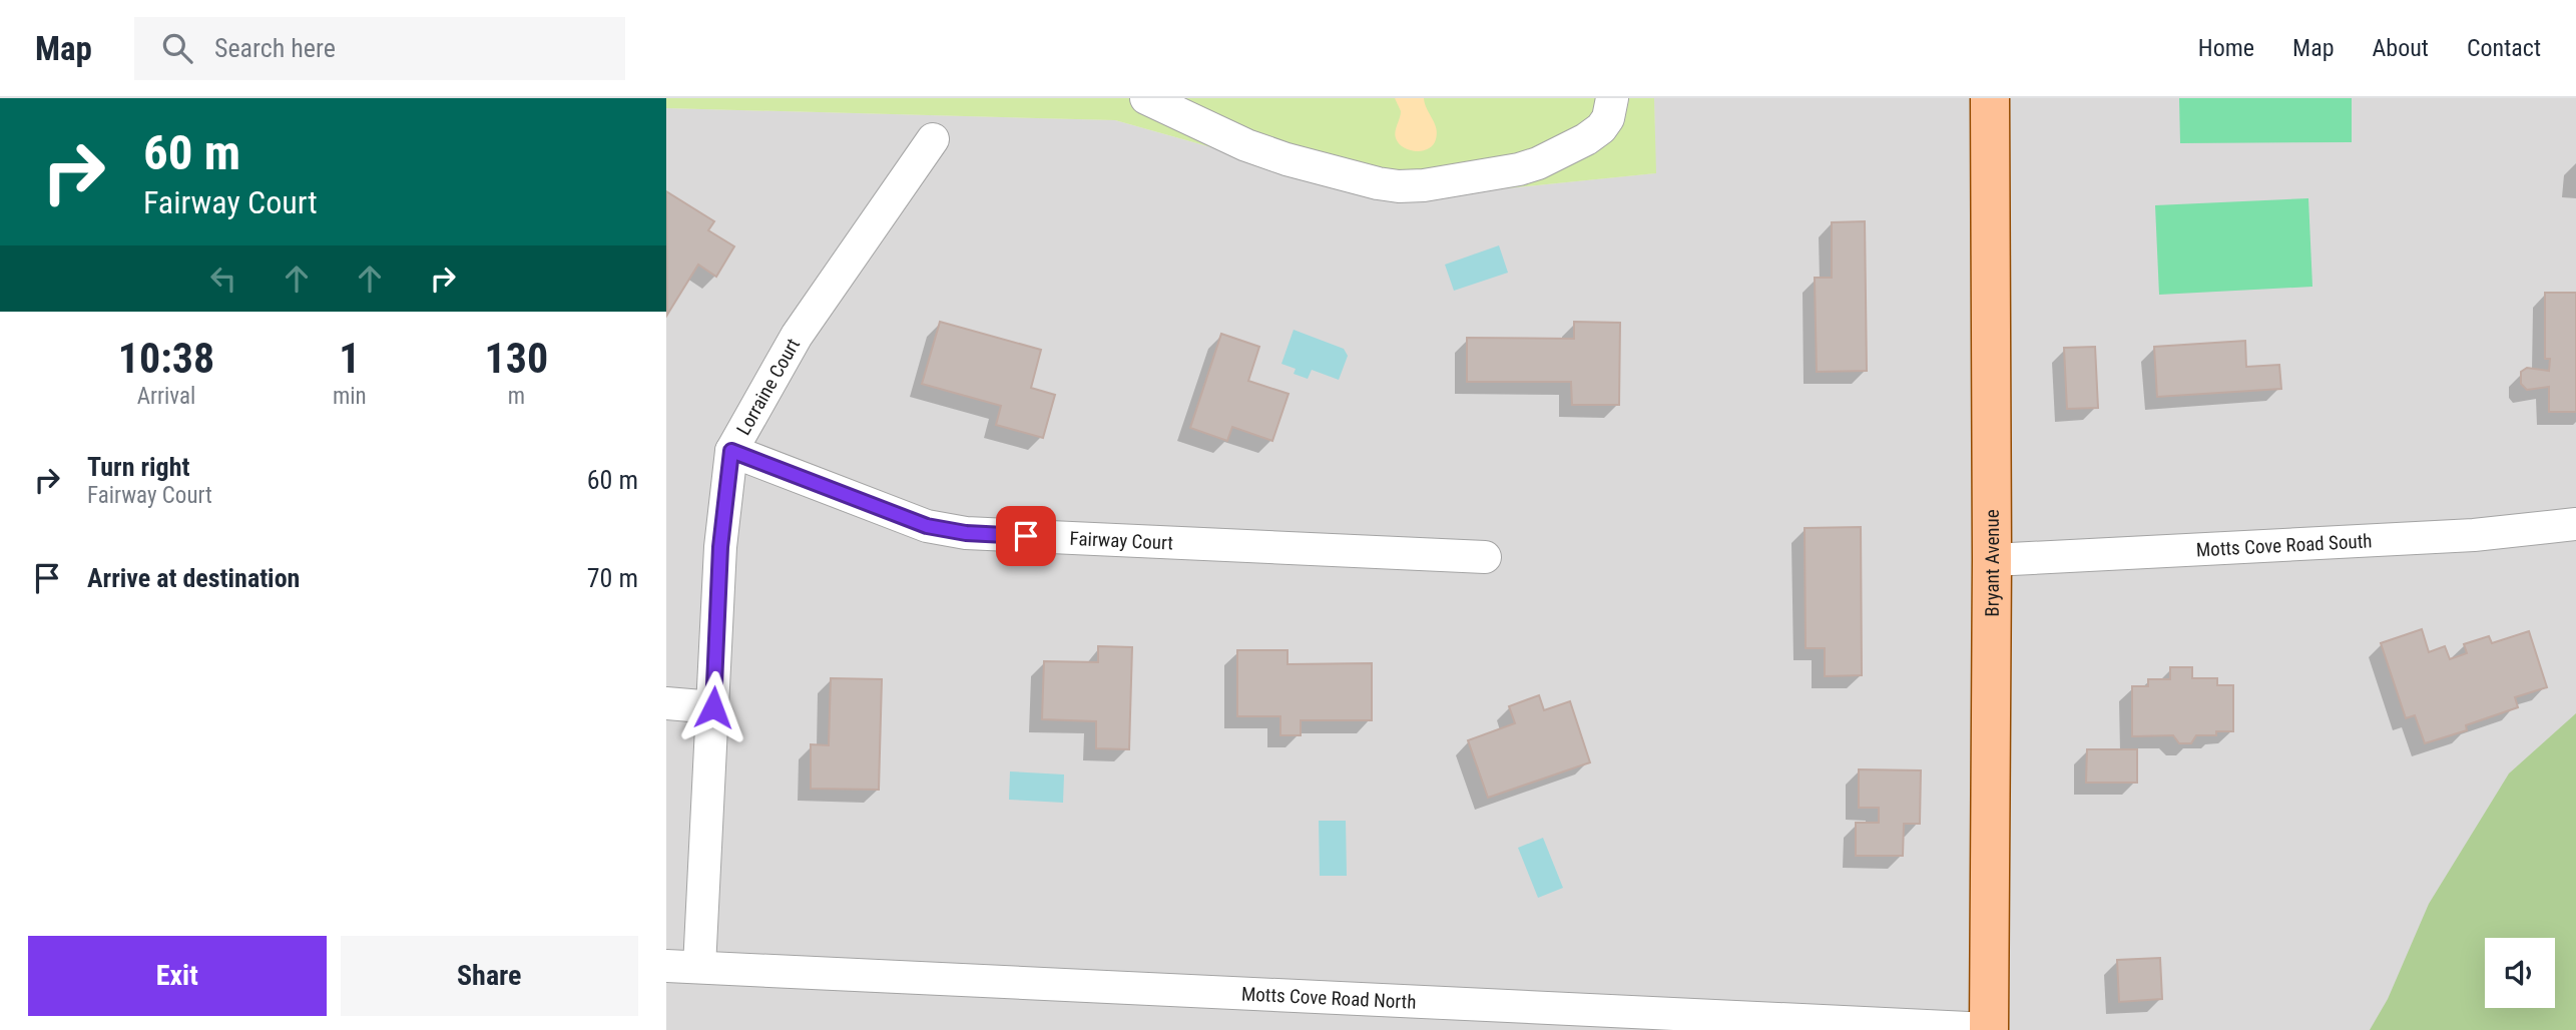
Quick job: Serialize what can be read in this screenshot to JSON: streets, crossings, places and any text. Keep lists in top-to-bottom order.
{
  "streets": {
    "main road": ["Bryant Avenue"],
    "street": [
      "Lorraine Court",
      "Fairway Court",
      "Motts Cove Road South",
      "Motts Cove Road North"
    ]
  },
  "crossings": [
    ["Lorraine Court", "Fairway Court"],
    ["Lorraine Court", "Motts Cove Road North"],
    ["Motts Cove Road South", "Bryant Avenue"],
    ["Bryant Avenue", "Motts Cove Road North"]
  ],
  "page": {
    "header": "Map",
    "search": "Search here",
    "nav": [
      "Home",
      "Map",
      "About",
      "Contact"
    ],
    "turn": ["60 m", "Fairway Court"],
    "eta": [
      "10:38",
      "Arrival",
      "1",
      "min",
      "130",
      "m"
    ],
    "list": [
      {
        "name": "Turn right",
        "note": "Fairway Court",
        "value": "60 m"
      },
      {
        "name": "Arrive at destination",
        "value": "70 m"
      }
    ],
    "buttons": ["Exit", "Share"]
  }
}
